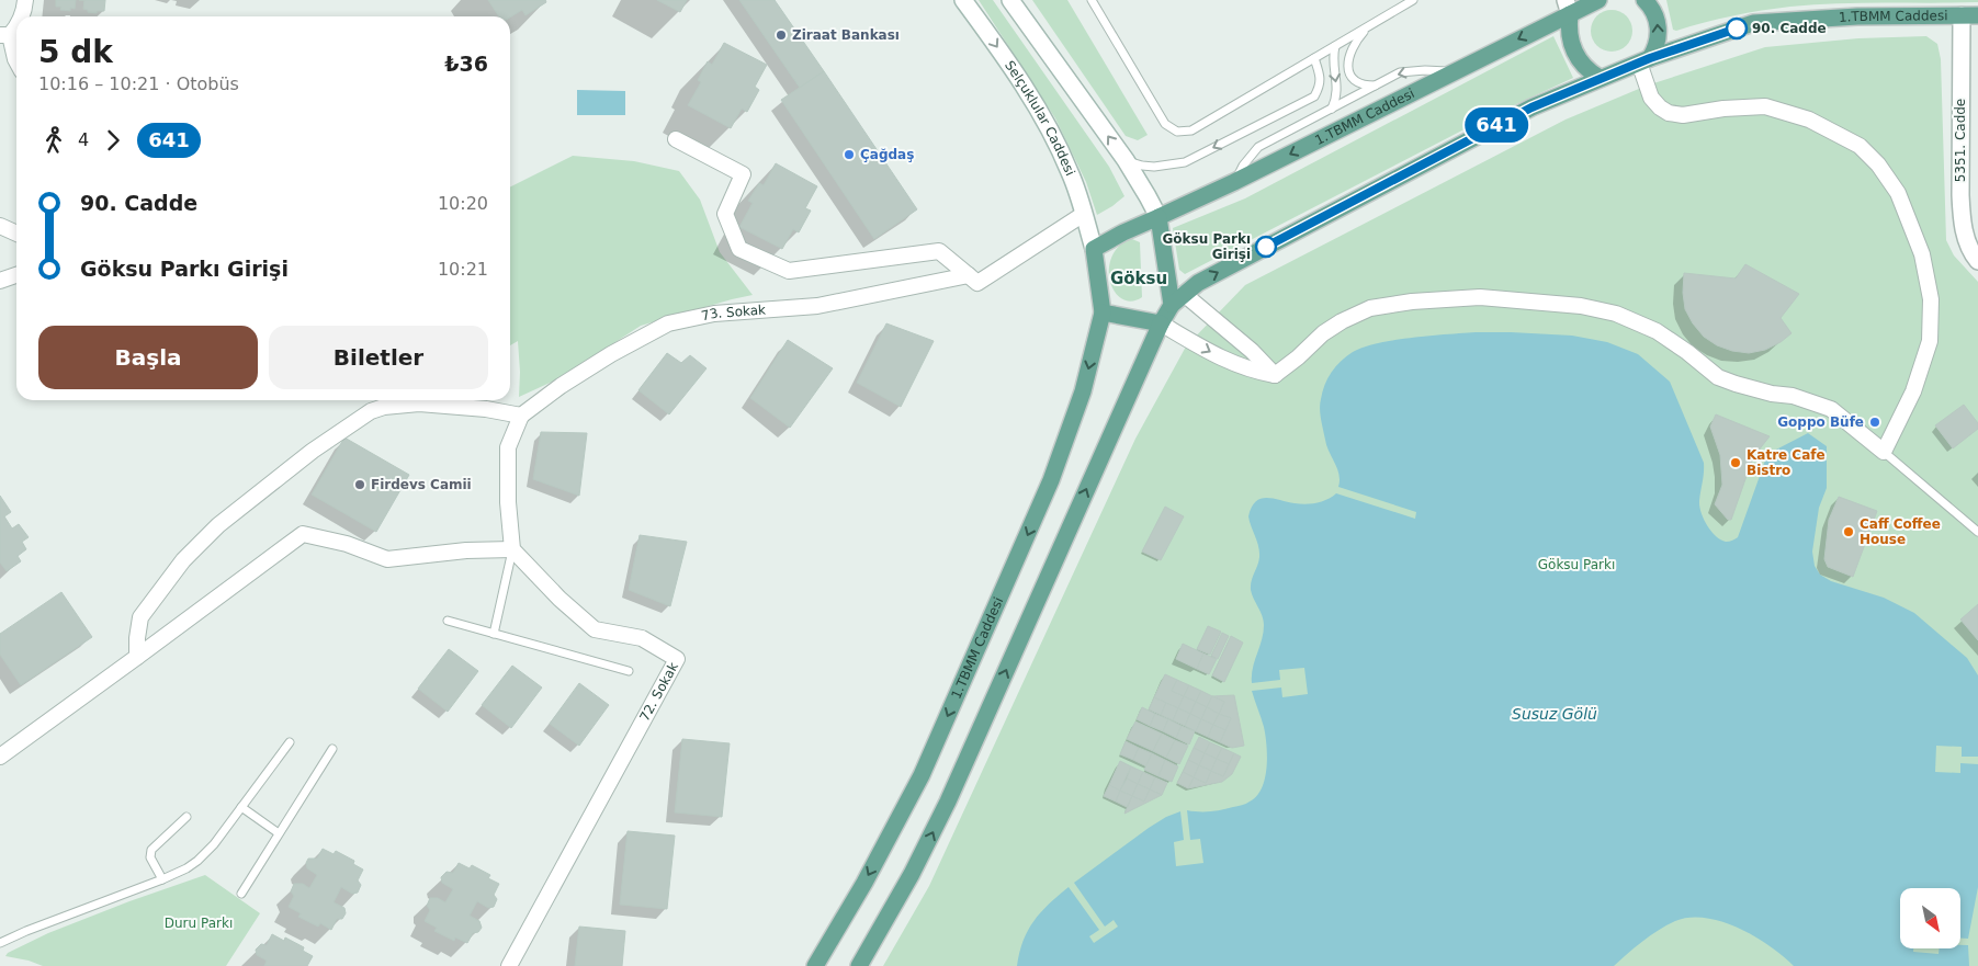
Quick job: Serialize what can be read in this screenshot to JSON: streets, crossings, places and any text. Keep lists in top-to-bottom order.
{
  "streets": {
    "main road": ["1.TBMM Caddesi", "Selçuklular Caddesi", "5351. Cadde"],
    "street": ["73. Sokak", "72. Sokak"]
  },
  "crossings": [
    ["1.TBMM Caddesi", "Selçuklular Caddesi"],
    ["1.TBMM Caddesi", "5351. Cadde"],
    ["Selçuklular Caddesi", "73. Sokak"]
  ],
  "districts": ["Göksu"],
  "water": ["Susuz Gölü"],
  "parks": ["Göksu Parkı", "Duru Parkı"],
  "places": [
    "90. Cadde",
    "Ziraat Bankası",
    "Çağdaş",
    "Göksu Parkı Girişi",
    "Goppo Büfe",
    "Katre Cafe Bistro",
    "Firdevs Camii",
    "Caff Coffee House"
  ],
  "lines": ["bus line 641"],
  "north": "bottom right",
  "page": {
    "on_map": "641",
    "heading": ["5 dk", "10:16 – 10:21 · Otobüs", "₺36"],
    "legs": ["4", "641"],
    "list": [
      {
        "name": "90. Cadde",
        "value": "10:20"
      },
      {
        "name": "Göksu Parkı Girişi",
        "value": "10:21"
      }
    ],
    "buttons": ["Başla", "Biletler"]
  }
}
